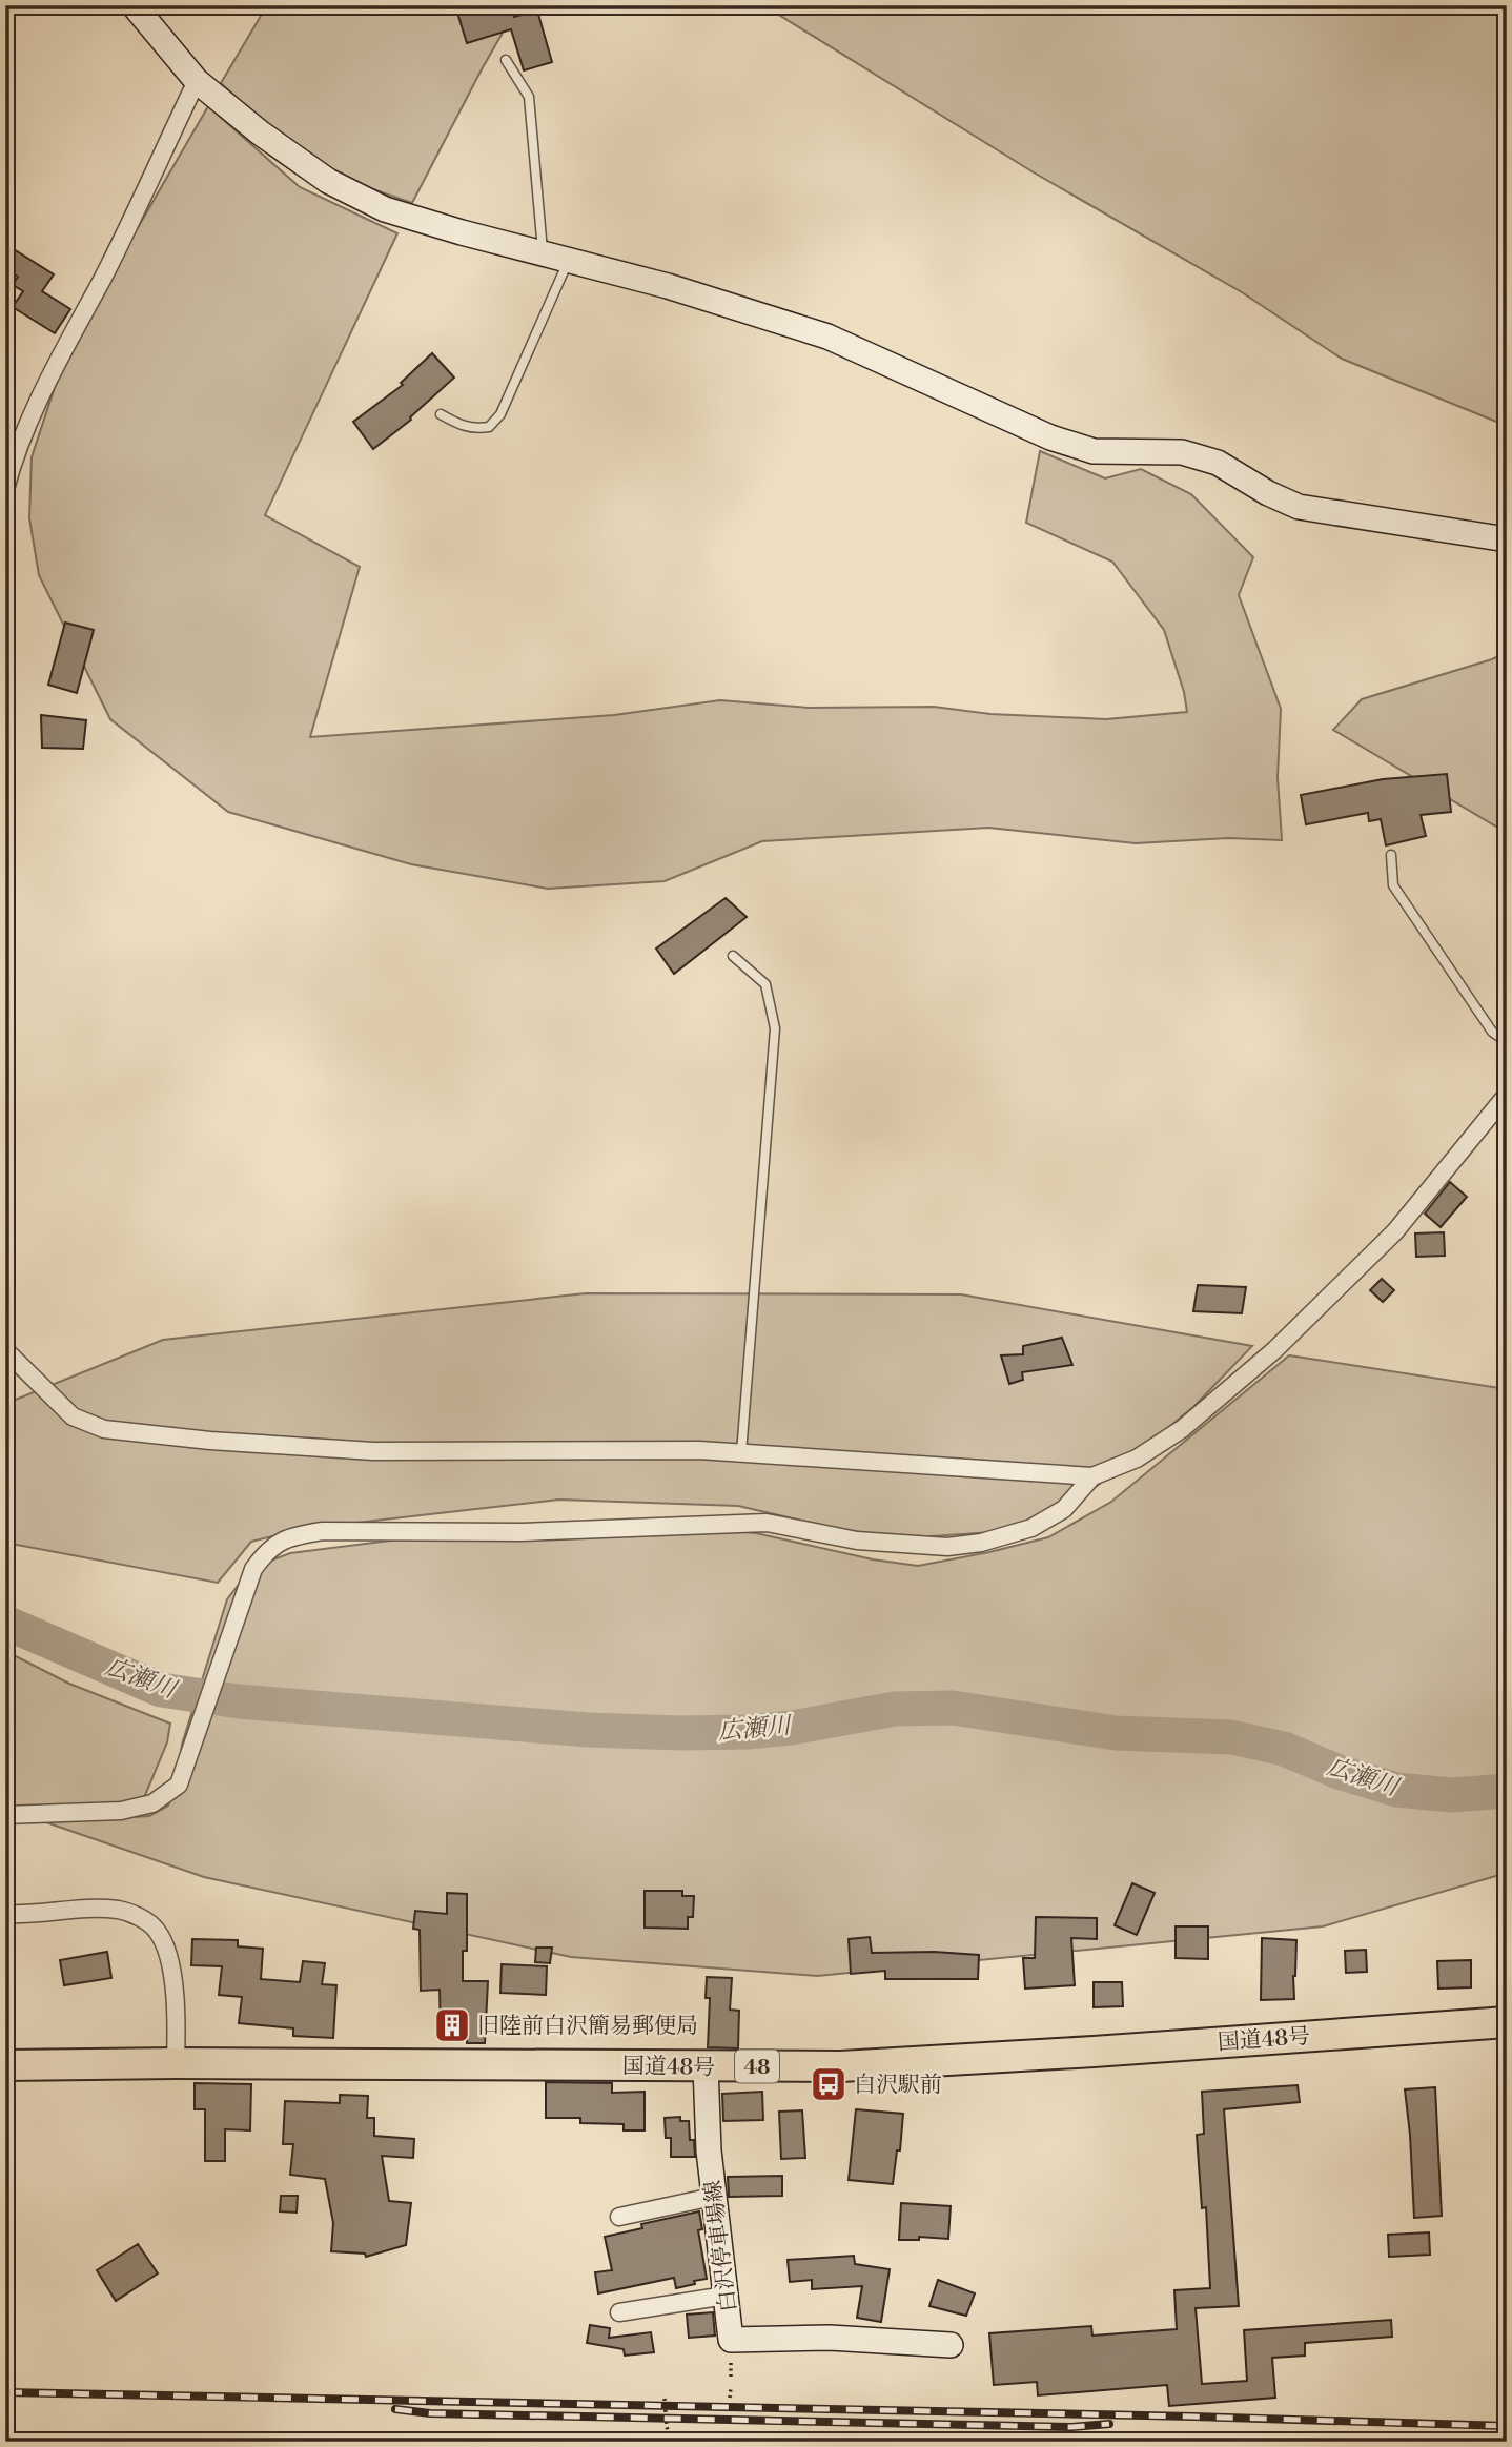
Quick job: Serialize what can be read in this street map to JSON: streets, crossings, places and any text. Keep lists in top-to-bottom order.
{
  "streets": {
    "highway": ["国道48号", "48"],
    "street": ["白沢停車場線"]
  },
  "crossings": [
    ["国道48号", "白沢停車場線"]
  ],
  "water": ["広瀬川"],
  "places": {
    "building": ["旧陸前白沢簡易郵便局"],
    "bus stop": ["白沢駅前"]
  }
}
